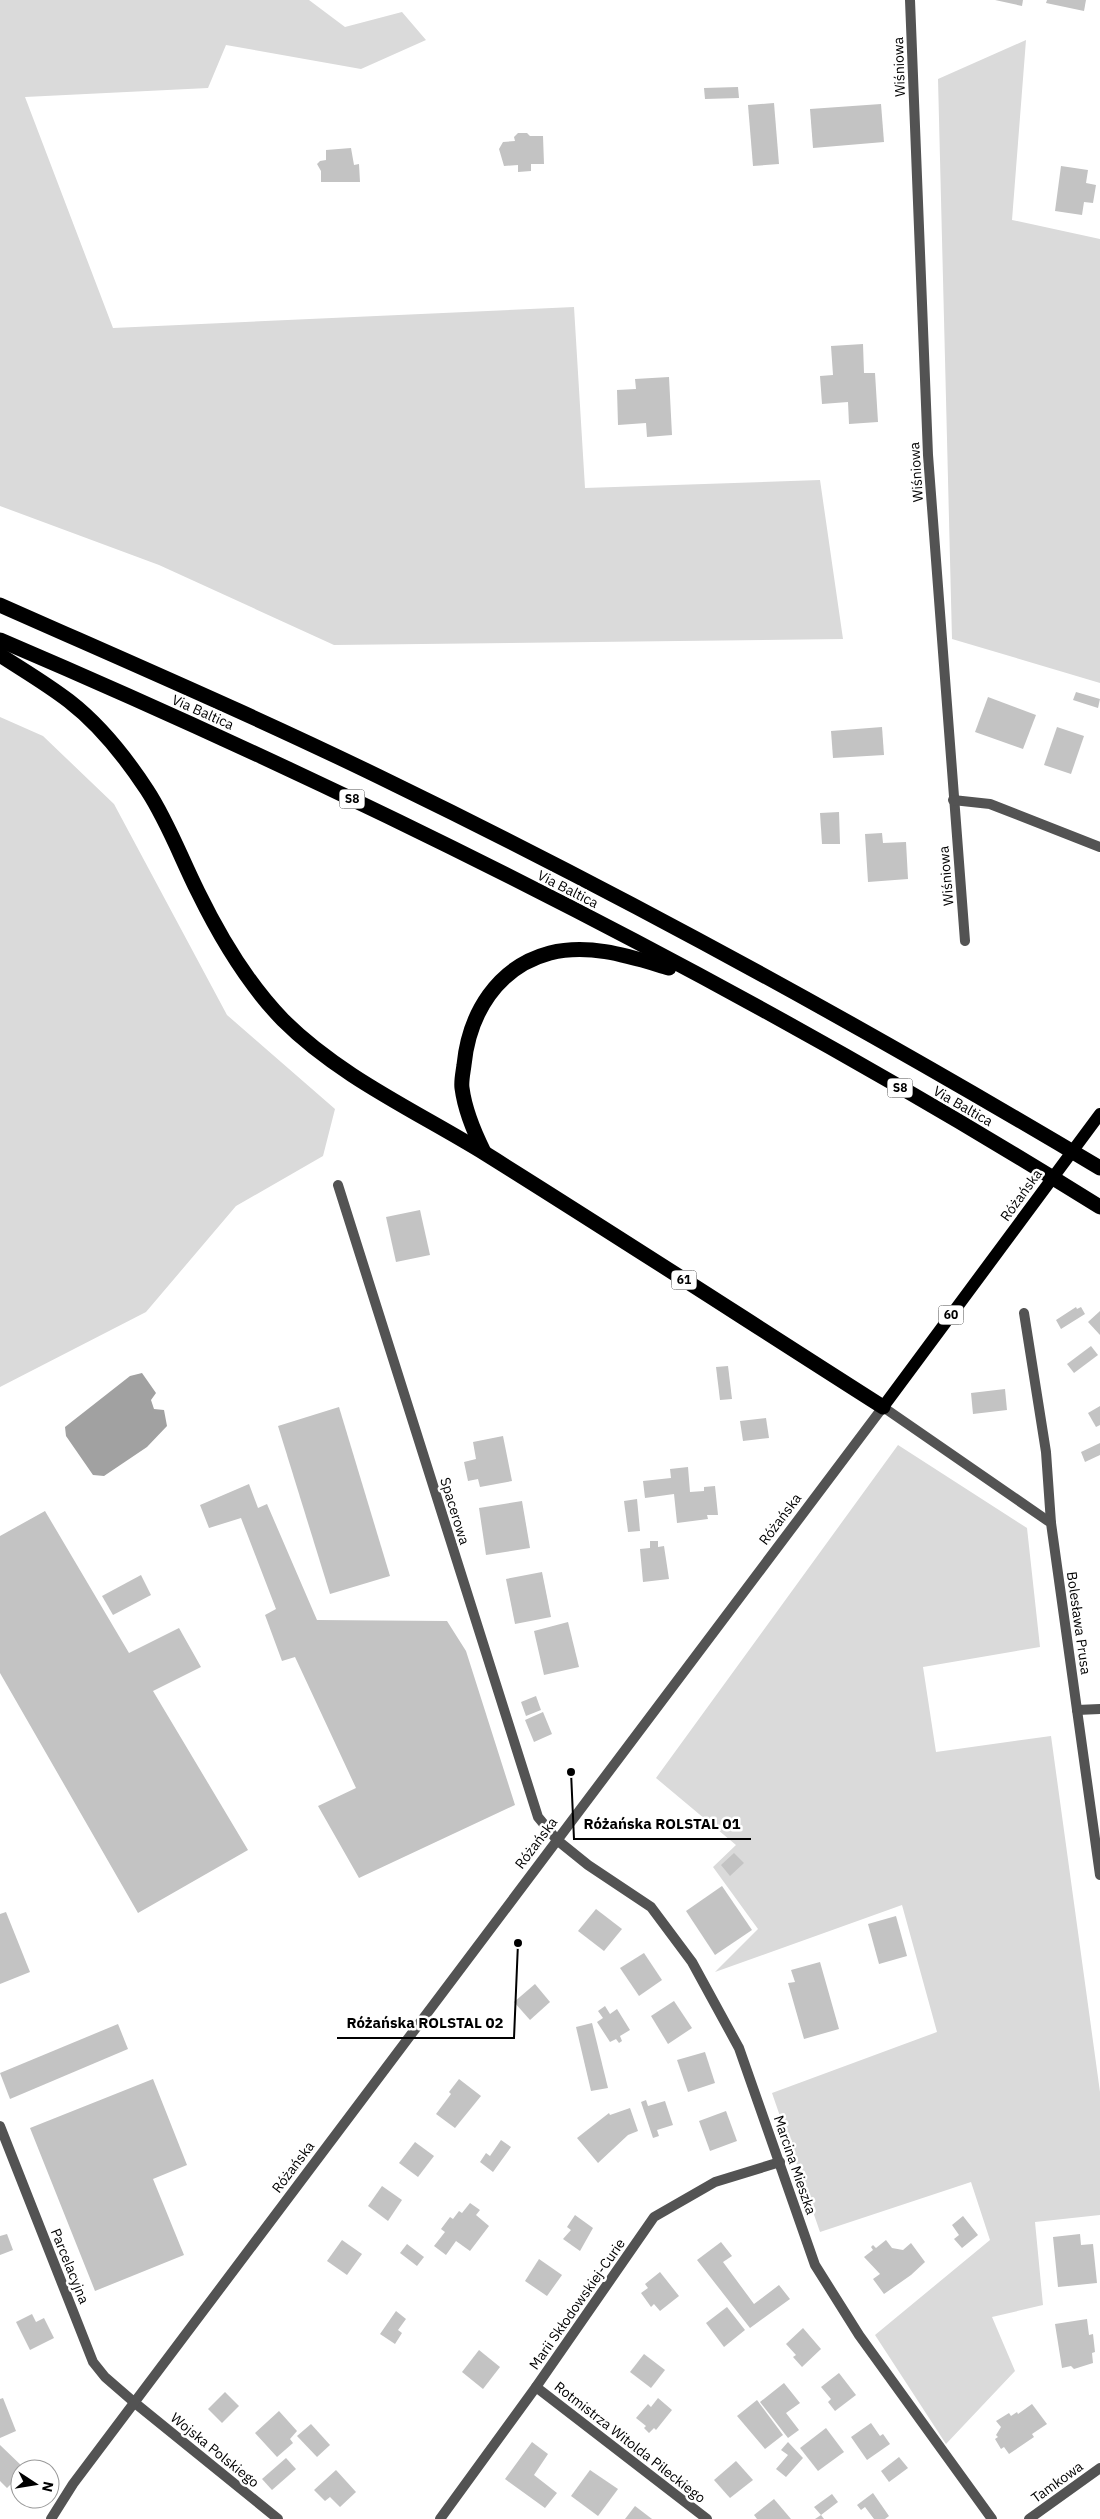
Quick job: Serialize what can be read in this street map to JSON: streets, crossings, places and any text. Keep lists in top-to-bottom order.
{
  "streets": {
    "highway": ["Via Baltica", "S8", "61"],
    "main road": ["Różańska", "60"],
    "street": [
      "Wiśniowa",
      "Spacerowa",
      "Bolesława Prusa",
      "Marcina Mieszka",
      "Parcelacyjna",
      "Marii Skłodowskiej-Curie",
      "Rotmistrza Witolda Pileckiego",
      "Wojska Polskiego",
      "Tamkowa"
    ]
  },
  "crossings": [
    ["Różańska", "61"],
    ["Różańska", "Spacerowa"],
    ["Różańska", "Marcina Mieszka"],
    ["Różańska", "Parcelacyjna"],
    ["Różańska", "Wojska Polskiego"],
    ["Spacerowa", "Marcina Mieszka"],
    ["Marcina Mieszka", "Marii Skłodowskiej-Curie"],
    ["Parcelacyjna", "Wojska Polskiego"],
    ["Marii Skłodowskiej-Curie", "Rotmistrza Witolda Pileckiego"]
  ],
  "places": ["Różańska ROLSTAL 01", "Różańska ROLSTAL 02"],
  "north": "right"
}
